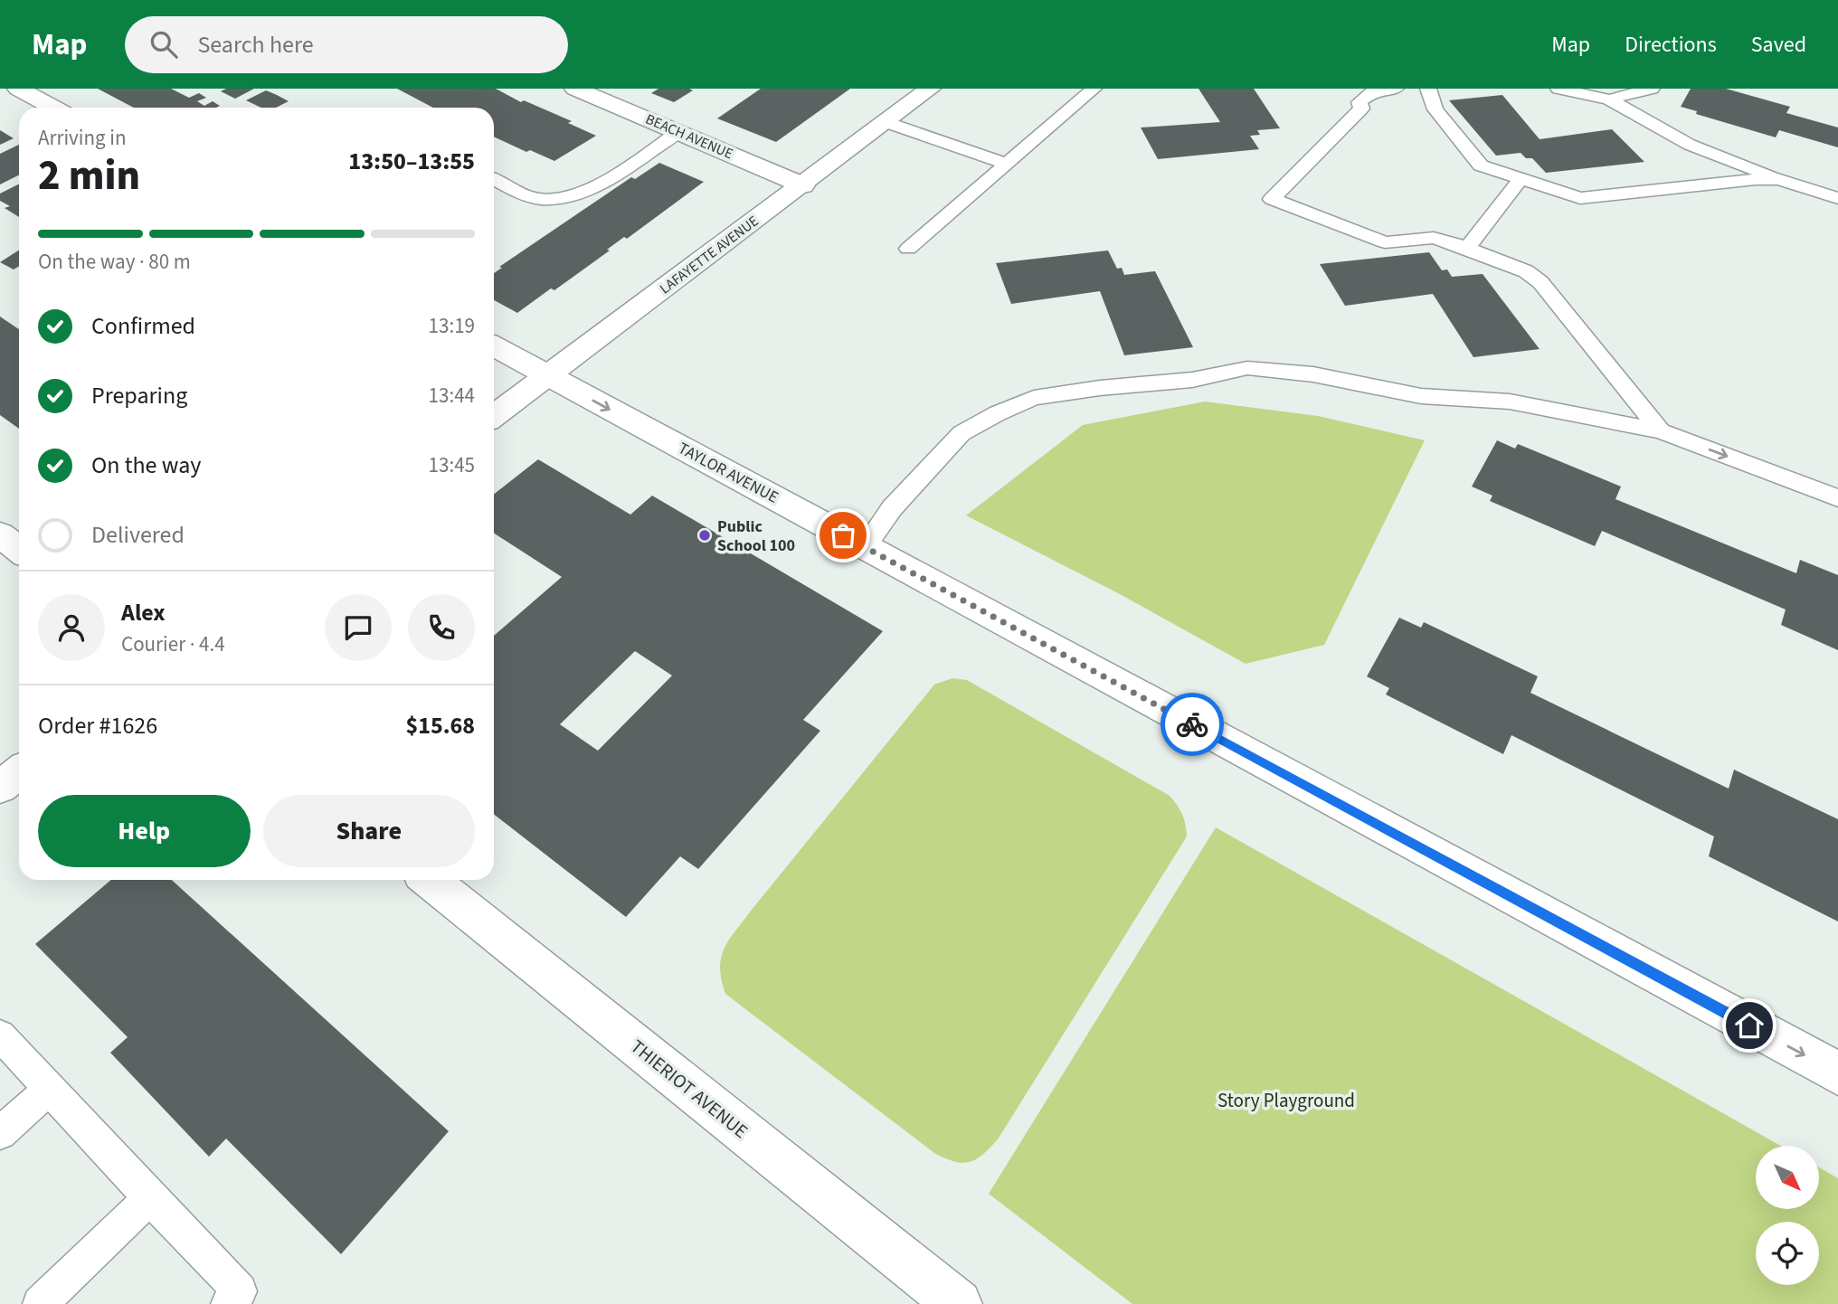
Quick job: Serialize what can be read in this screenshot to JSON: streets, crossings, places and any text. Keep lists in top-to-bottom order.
{
  "streets": {
    "street": [
      "BEACH AVENUE",
      "LAFAYETTE AVENUE",
      "TAYLOR AVENUE",
      "THIERIOT AVENUE"
    ]
  },
  "crossings": [
    ["BEACH AVENUE", "LAFAYETTE AVENUE"],
    ["LAFAYETTE AVENUE", "TAYLOR AVENUE"]
  ],
  "one_way": ["TAYLOR AVENUE"],
  "parks": ["Story Playground"],
  "places": ["Public School 100"],
  "north": "bottom right",
  "page": {
    "header": "Map",
    "search": "Search here",
    "nav": ["Map", "Directions", "Saved"],
    "heading": ["2 min", "Arriving in", "13:50–13:55"],
    "panel": [
      "Alex",
      "Courier · 4.4",
      "Order #1626",
      "$15.68"
    ],
    "bar": "On the way · 80 m",
    "list": [
      ["Confirmed", "13:19"],
      ["Preparing", "13:44"],
      ["On the way", "13:45"],
      "Delivered"
    ],
    "buttons": ["Help", "Share"]
  }
}
